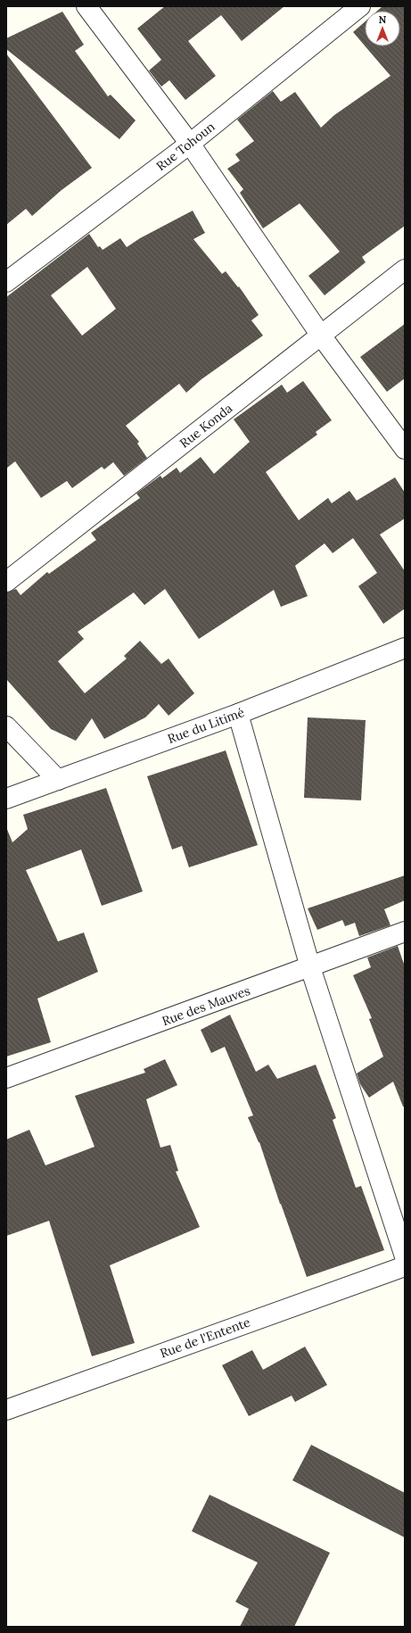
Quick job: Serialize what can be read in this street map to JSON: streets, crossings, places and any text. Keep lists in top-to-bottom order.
{
  "streets": {
    "street": [
      "Rue Tohoun",
      "Rue Konda",
      "Rue du Litimé",
      "Rue des Mauves",
      "Rue de l'Entente"
    ]
  },
  "north": "top"
}
